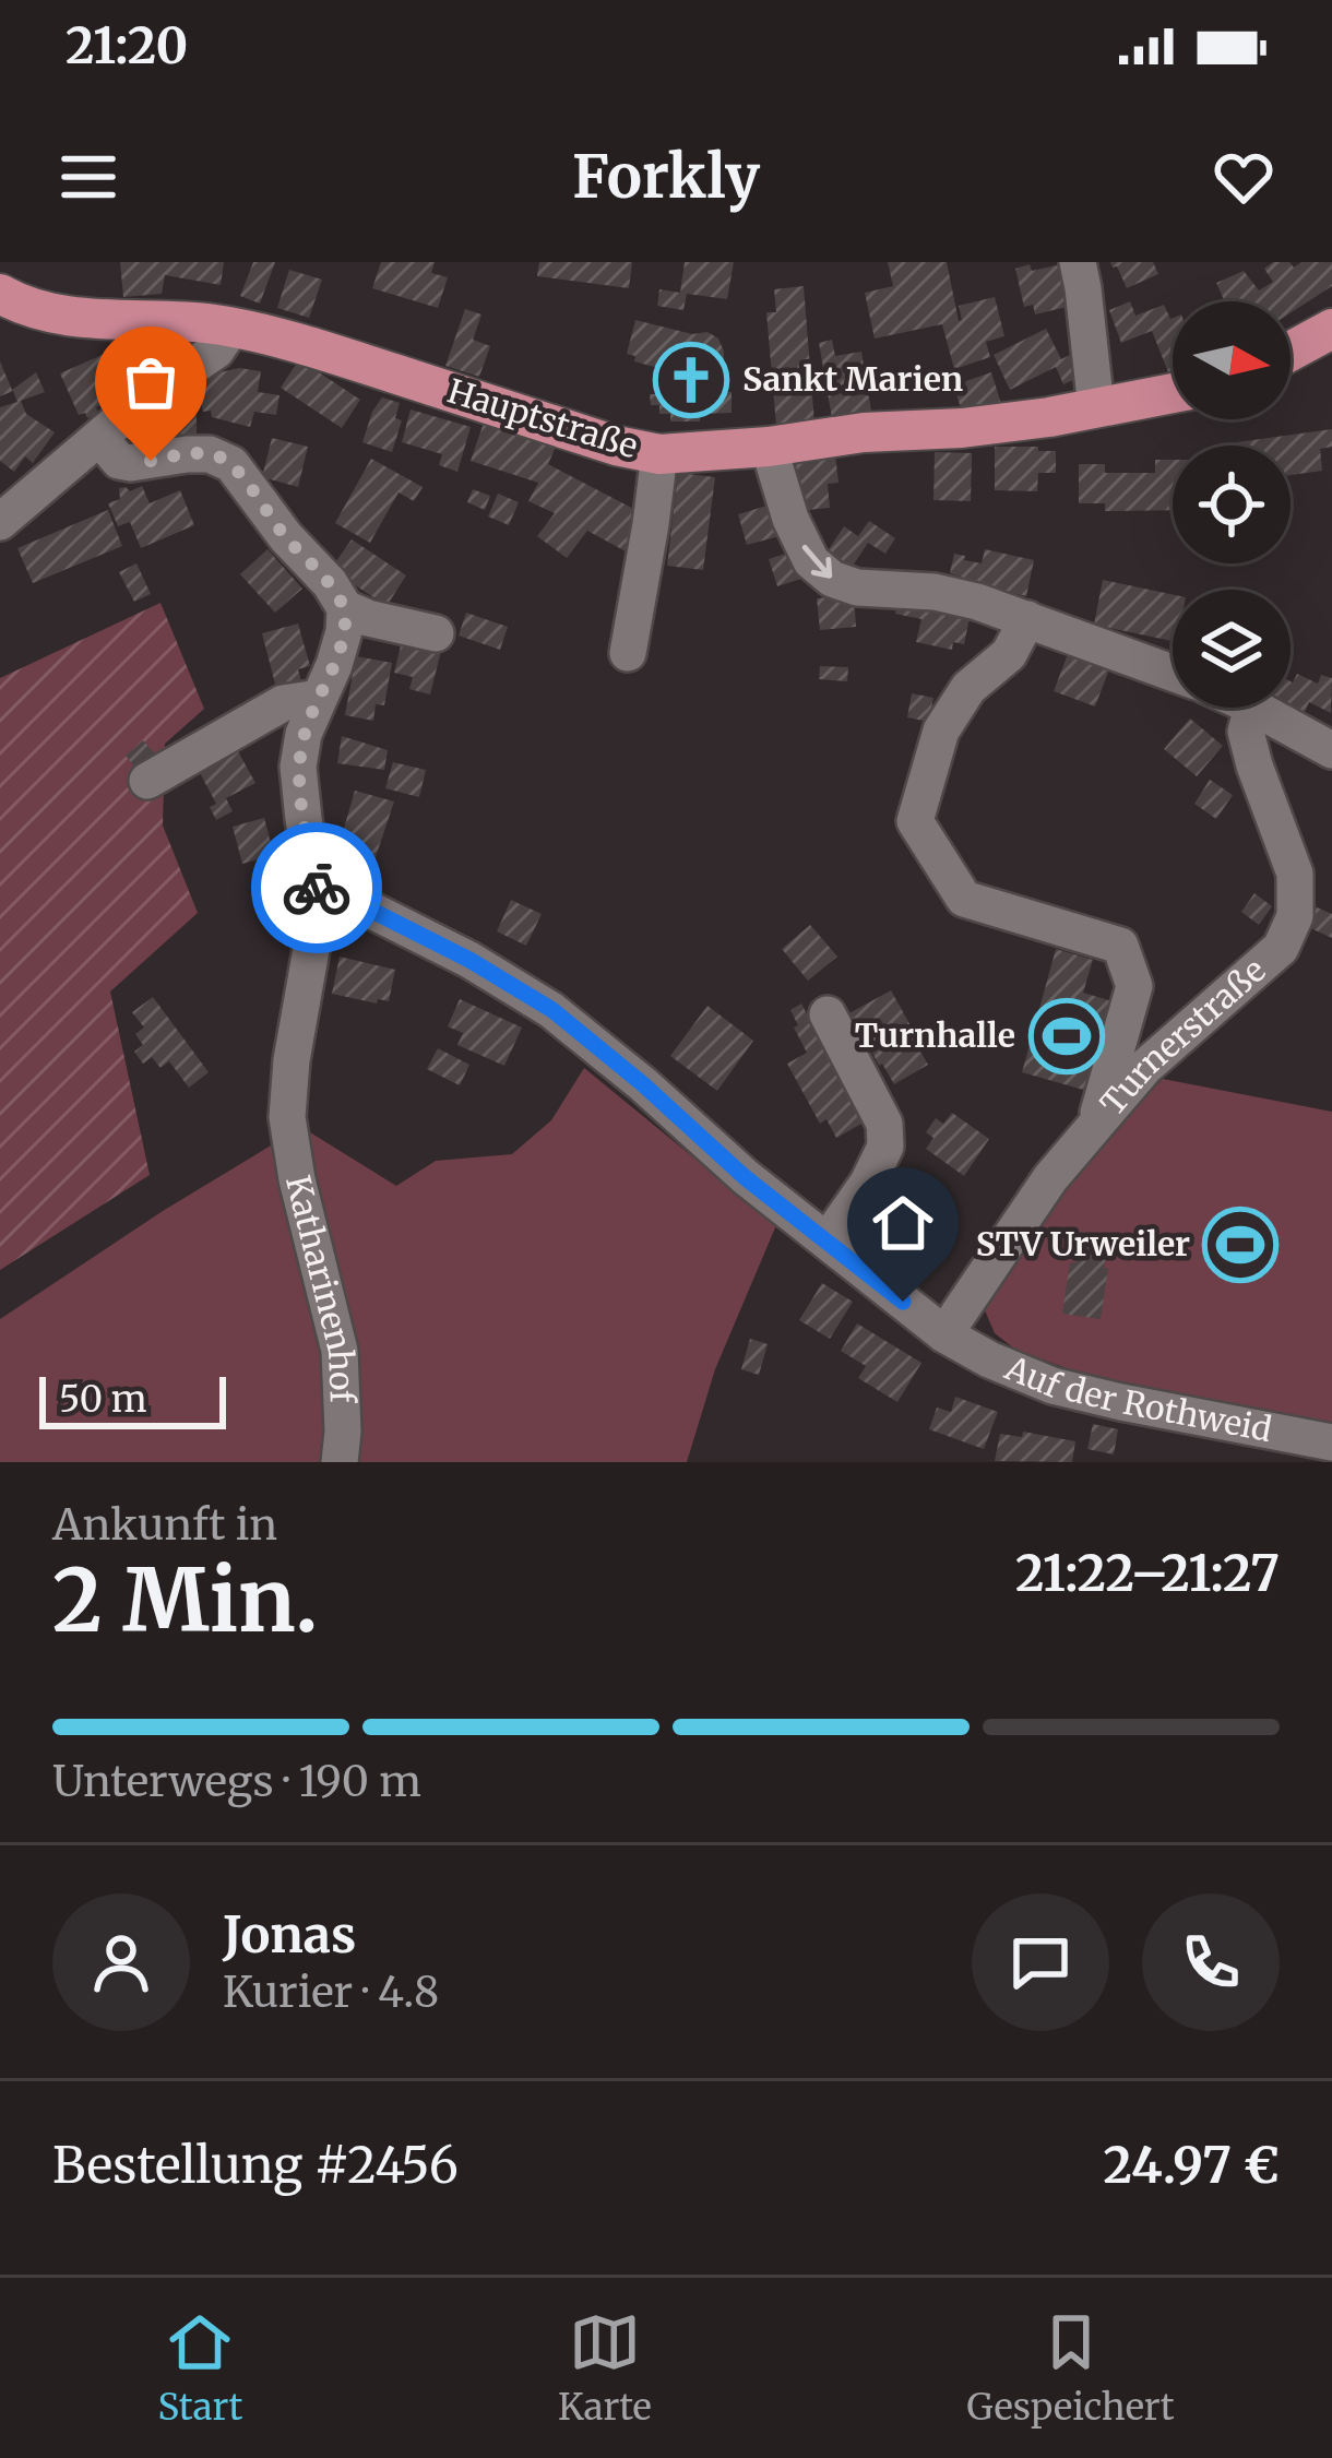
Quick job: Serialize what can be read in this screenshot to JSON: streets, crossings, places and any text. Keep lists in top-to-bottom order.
{
  "streets": {
    "main road": ["Hauptstraße"],
    "street": ["Turnerstraße", "Katharinenhof", "Auf der Rothweid"]
  },
  "crossings": [
    ["Turnerstraße", "Auf der Rothweid"],
    ["Katharinenhof", "Auf der Rothweid"]
  ],
  "places": {
    "church": ["Sankt Marien"],
    "sports": ["Turnhalle", "STV Urweiler"]
  },
  "scale_bar": "50 m",
  "north": "right",
  "page": {
    "status": "21:20",
    "header": "Forkly",
    "scale": "50 m",
    "heading": ["2 Min.", "Ankunft in", "21:22–21:27"],
    "panel": [
      "Jonas",
      "Kurier · 4.8",
      "Bestellung #2456",
      "24.97 €"
    ],
    "bar": "Unterwegs · 190 m",
    "tabs": ["Start", "Karte", "Gespeichert"]
  }
}
